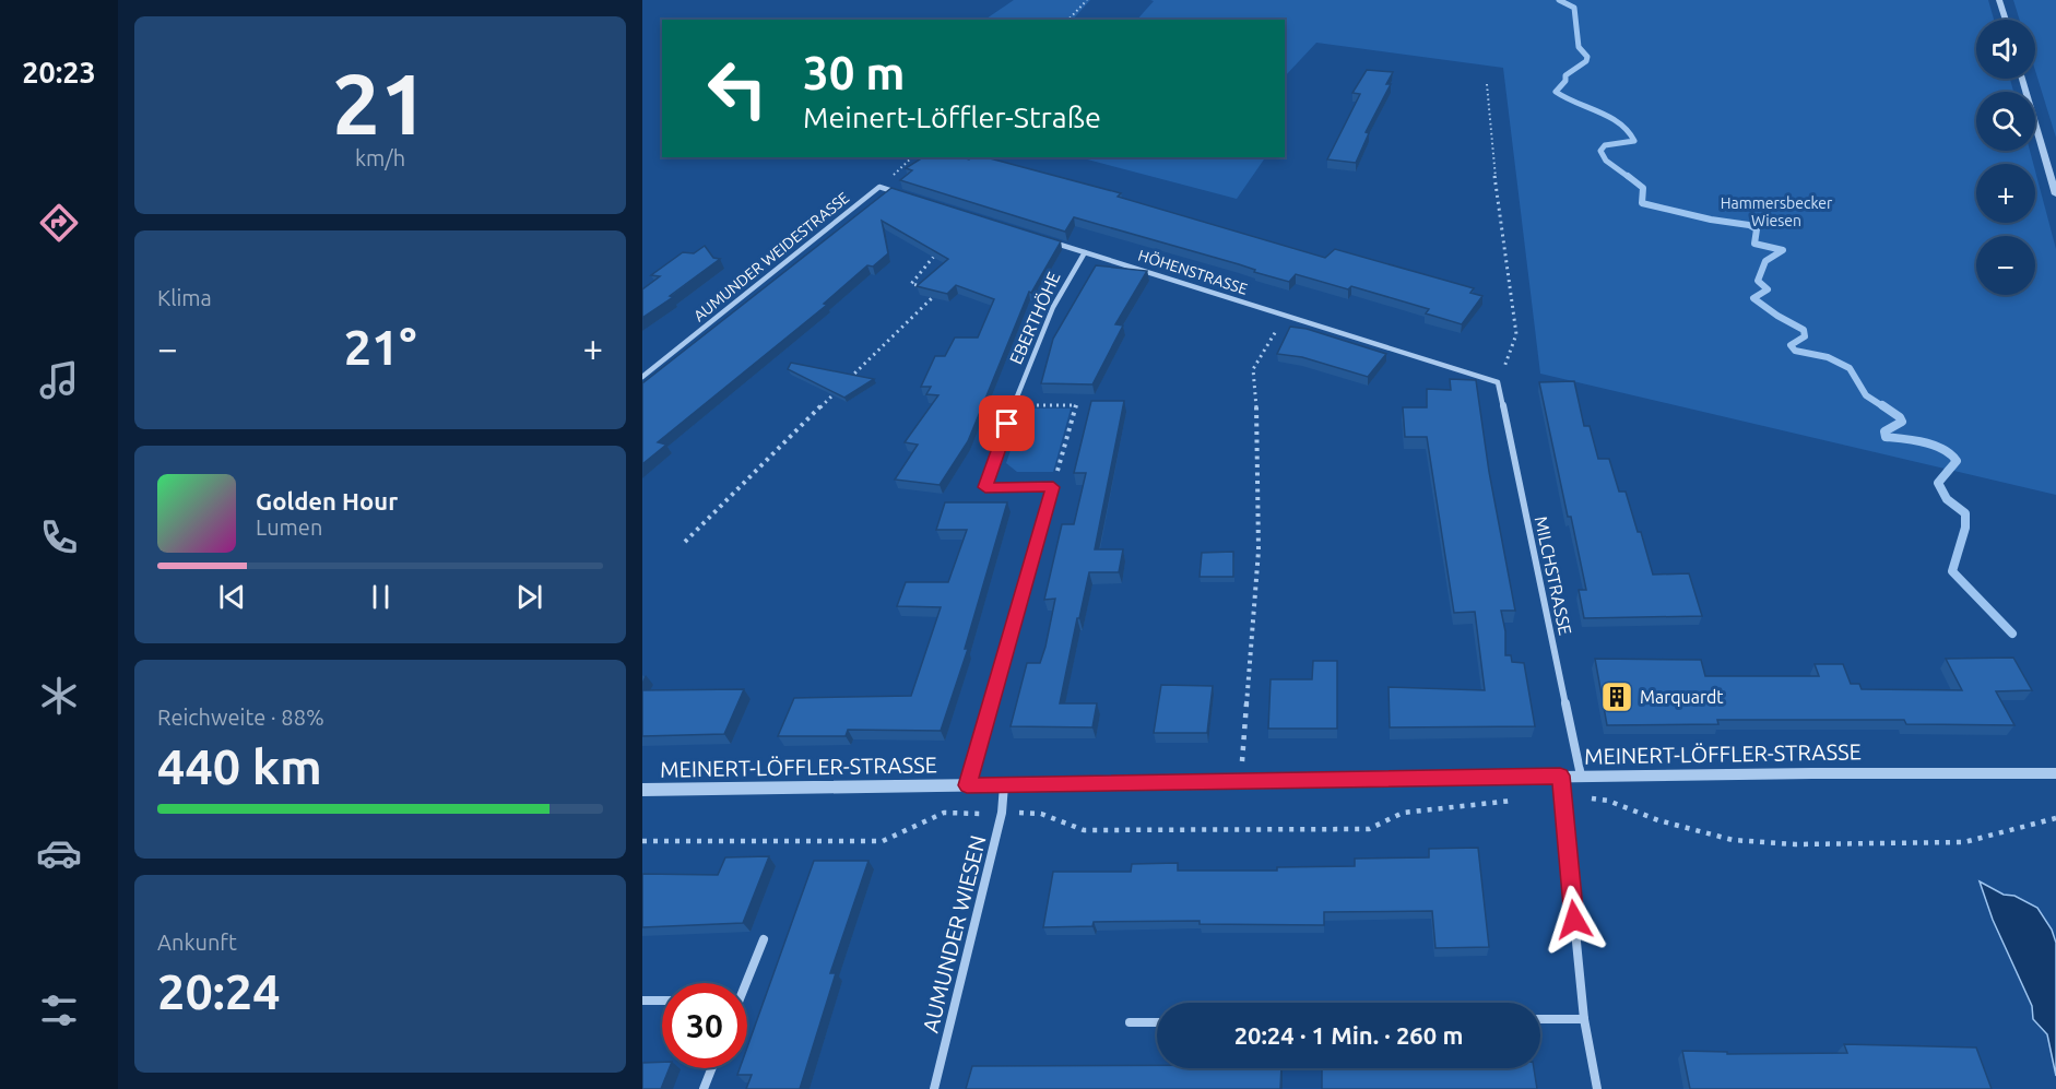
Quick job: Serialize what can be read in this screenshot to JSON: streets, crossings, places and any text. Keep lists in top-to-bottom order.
{
  "streets": {
    "street": [
      "AUMUNDER WEIDESTRASSE",
      "HÖHENSTRASSE",
      "EBERTHÖHE",
      "MILCHSTRASSE",
      "MEINERT-LÖFFLER-STRASSE",
      "AUMUNDER WIESEN"
    ]
  },
  "crossings": [
    ["HÖHENSTRASSE", "EBERTHÖHE"],
    ["HÖHENSTRASSE", "MILCHSTRASSE"],
    ["MILCHSTRASSE", "MEINERT-LÖFFLER-STRASSE"],
    ["MEINERT-LÖFFLER-STRASSE", "AUMUNDER WIESEN"]
  ],
  "parks": ["Hammersbecker Wiesen"],
  "places": {
    "building": ["Marquardt"]
  },
  "page": {
    "tabs": "20:23",
    "tile": [
      ["21", "km/h"],
      "Klima",
      ["Reichweite · 88%", "440 km"],
      ["Ankunft", "20:24"]
    ],
    "map_buttons": ["+", "−"],
    "turn": ["30 m", "Meinert-Löffler-Straße"],
    "heat": ["−", "21°", "+"],
    "song": ["Golden Hour", "Lumen"],
    "limit": "30",
    "trip": "20:24 · 1 Min. · 260 m"
  }
}
